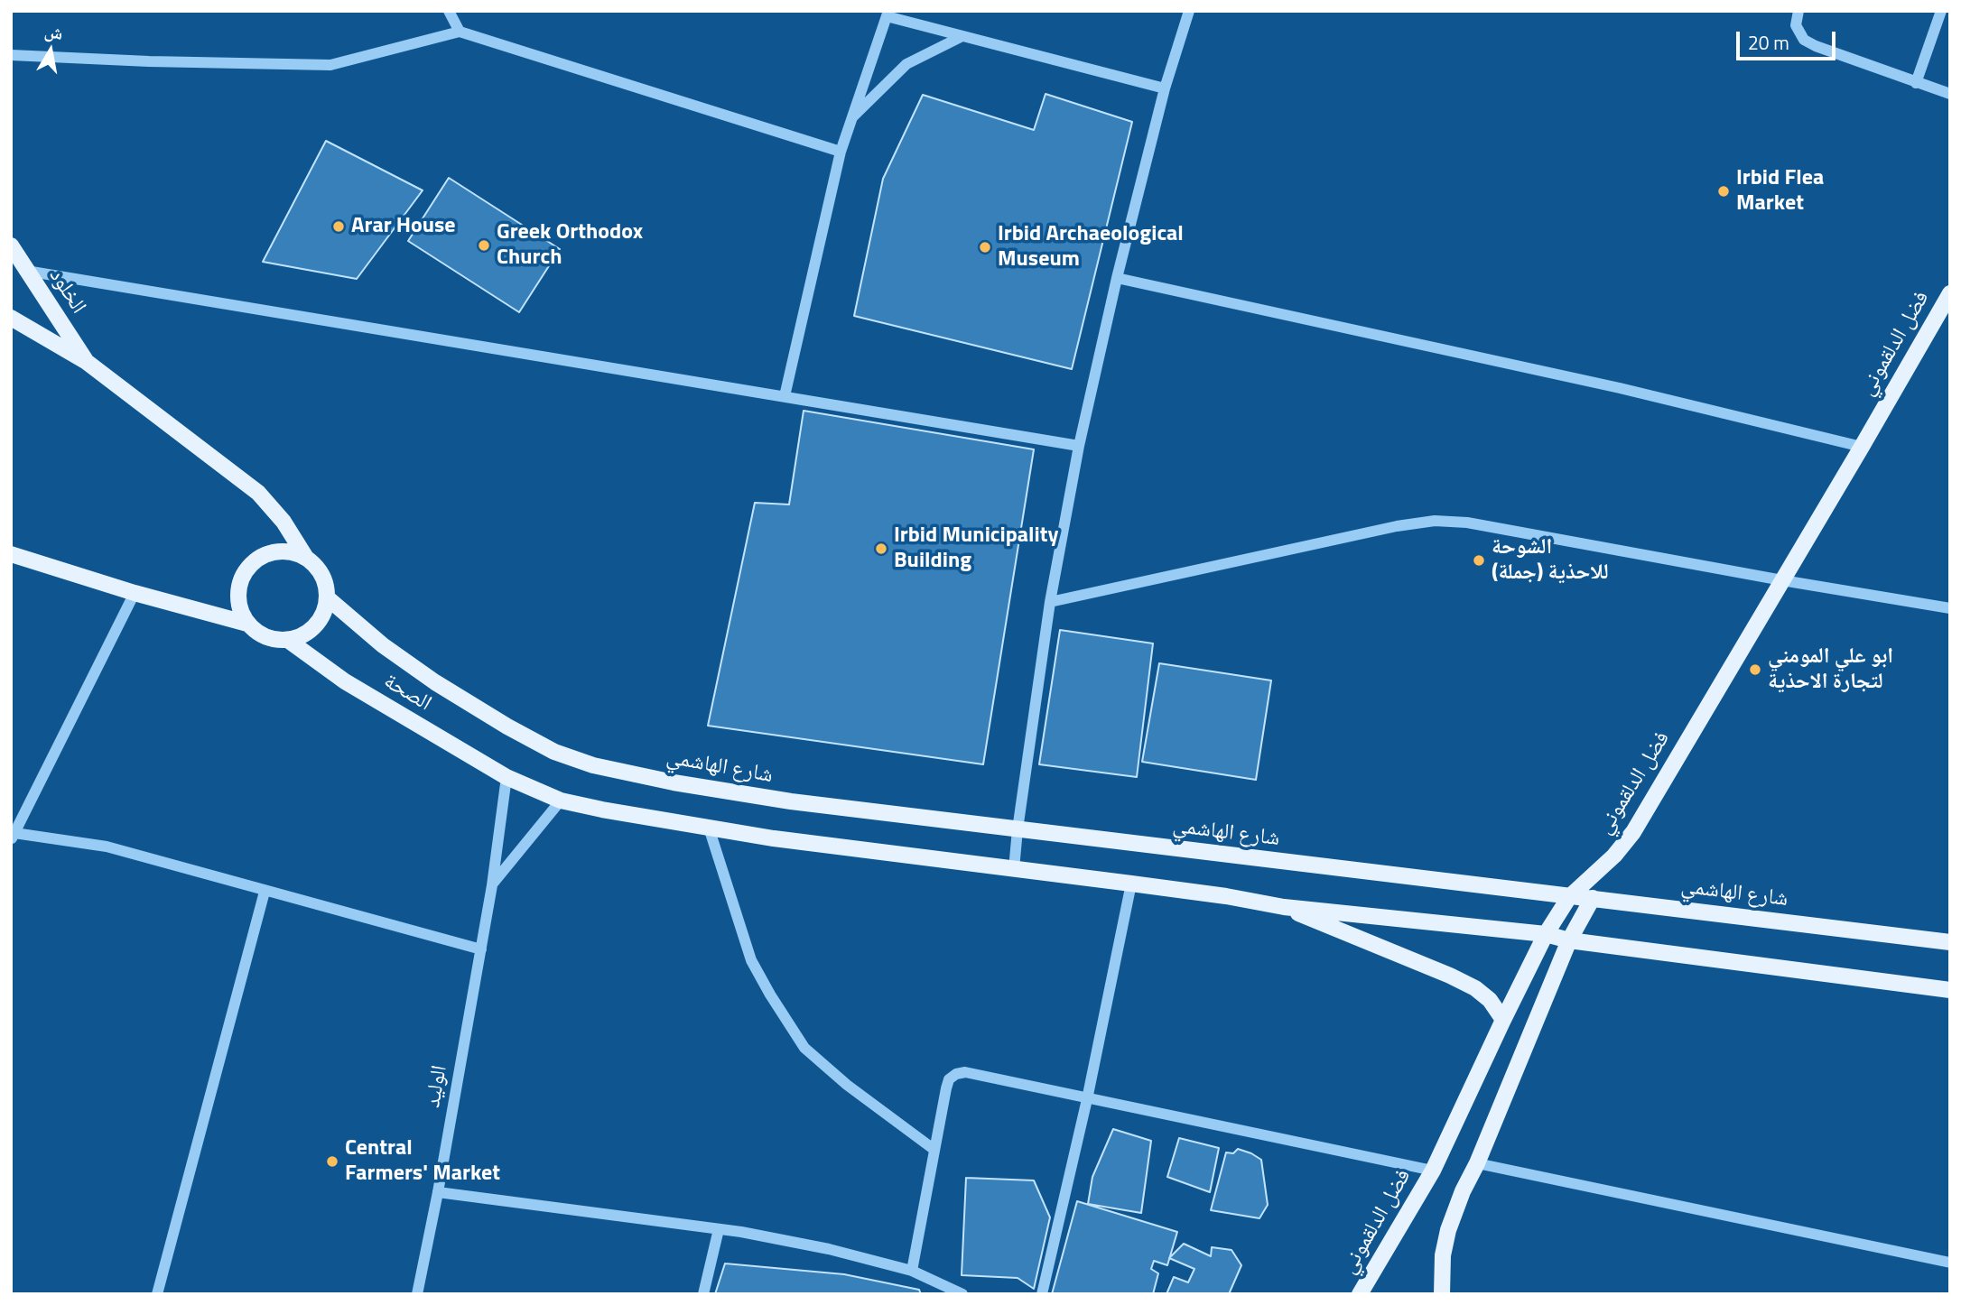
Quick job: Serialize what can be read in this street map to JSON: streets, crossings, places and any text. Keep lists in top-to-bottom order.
{
  "streets": {
    "main road": [
      "الخلود",
      "فضل الدلقموني",
      "الصحة",
      "شارع الهاشمي"
    ],
    "street": ["الوليد"]
  },
  "crossings": [
    ["فضل الدلقموني", "شارع الهاشمي"],
    ["الصحة", "شارع الهاشمي"],
    ["الصحة", "الوليد"]
  ],
  "places": [
    "Irbid Flea Market",
    "Arar House",
    "Greek Orthodox Church",
    "Irbid Archaeological Museum",
    "Irbid Municipality Building",
    "الشوحة للاحذية (جملة)",
    "ابو علي المومني لتجارة الاحذية",
    "Central Farmers' Market"
  ],
  "scale_bar": "20 m",
  "north": "top"
}
